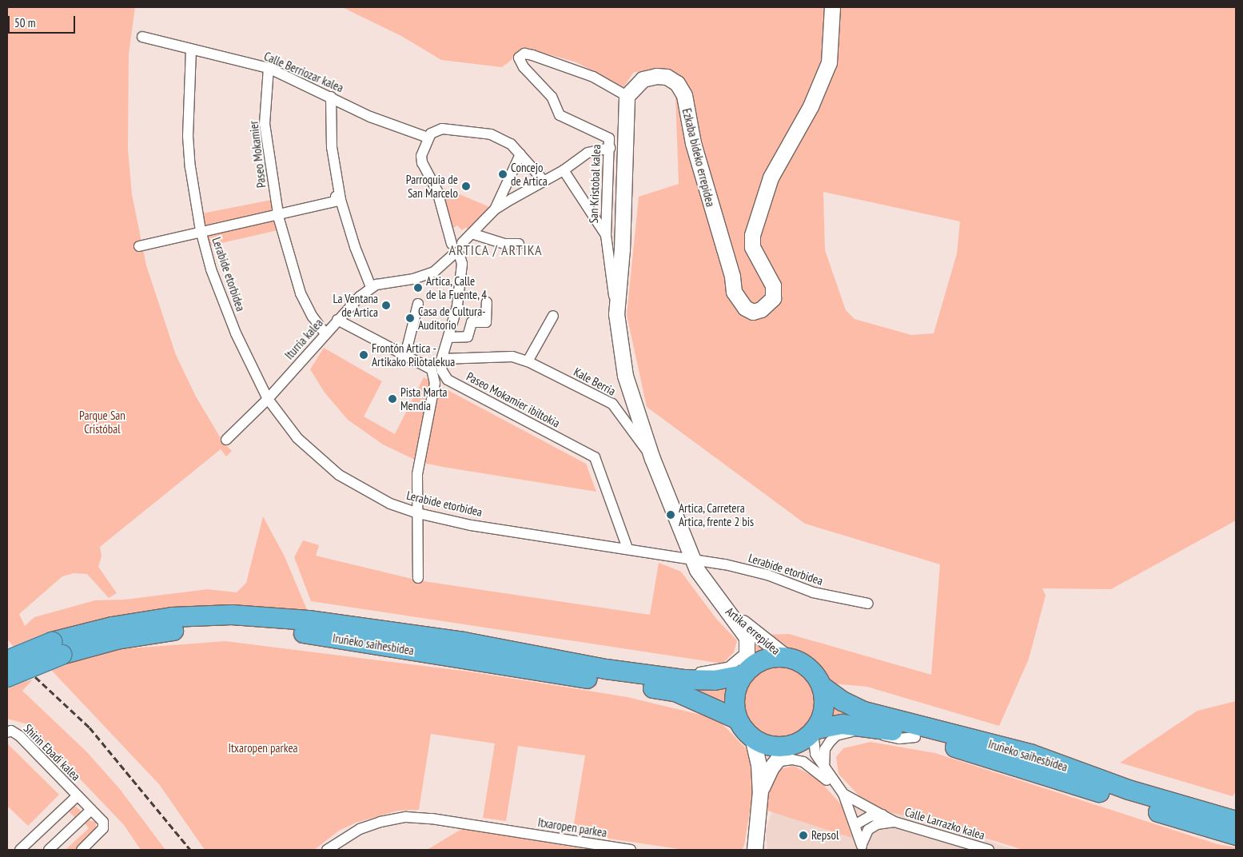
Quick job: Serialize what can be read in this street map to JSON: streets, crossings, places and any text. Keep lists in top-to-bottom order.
{
  "streets": {
    "highway": ["Iruñeko saihesbidea"],
    "street": [
      "Calle Berriozar kalea",
      "Paseo Mokamier",
      "Ezkaba bideko errepidea",
      "San Kristobal kalea",
      "Lerabide etorbidea",
      "Iturria kalea",
      "Kale Berria",
      "Paseo Mokamier ibiltokia",
      "Artika errepidea",
      "Shirin Ebadi kalea",
      "Calle Larrazko kalea",
      "Itxaropen parkea"
    ]
  },
  "crossings": [
    ["Calle Berriozar kalea", "Paseo Mokamier"],
    ["Calle Berriozar kalea", "Lerabide etorbidea"],
    ["Paseo Mokamier", "Iturria kalea"],
    ["Ezkaba bideko errepidea", "San Kristobal kalea"],
    ["Lerabide etorbidea", "Iturria kalea"],
    ["Lerabide etorbidea", "Paseo Mokamier ibiltokia"],
    ["Lerabide etorbidea", "Artika errepidea"],
    ["Kale Berria", "Paseo Mokamier ibiltokia"],
    ["Kale Berria", "Artika errepidea"],
    ["Artika errepidea", "Iruñeko saihesbidea"]
  ],
  "districts": ["ARTICA / ARTIKA"],
  "parks": ["Parque San Cristóbal", "Itxaropen parkea"],
  "places": [
    "Concejo de Artica",
    "Parroquia de San Marcelo",
    "Artica, Calle de la Fuente, 4",
    "La Ventana de Artica",
    "Casa de Cultura- Auditorio",
    "Frontón Artica - Artikako Pilotalekua",
    "Pista Marta Mendia",
    "Artica, Carretera Artica, frente 2 bis",
    "Repsol"
  ],
  "scale_bar": "50 m"
}
